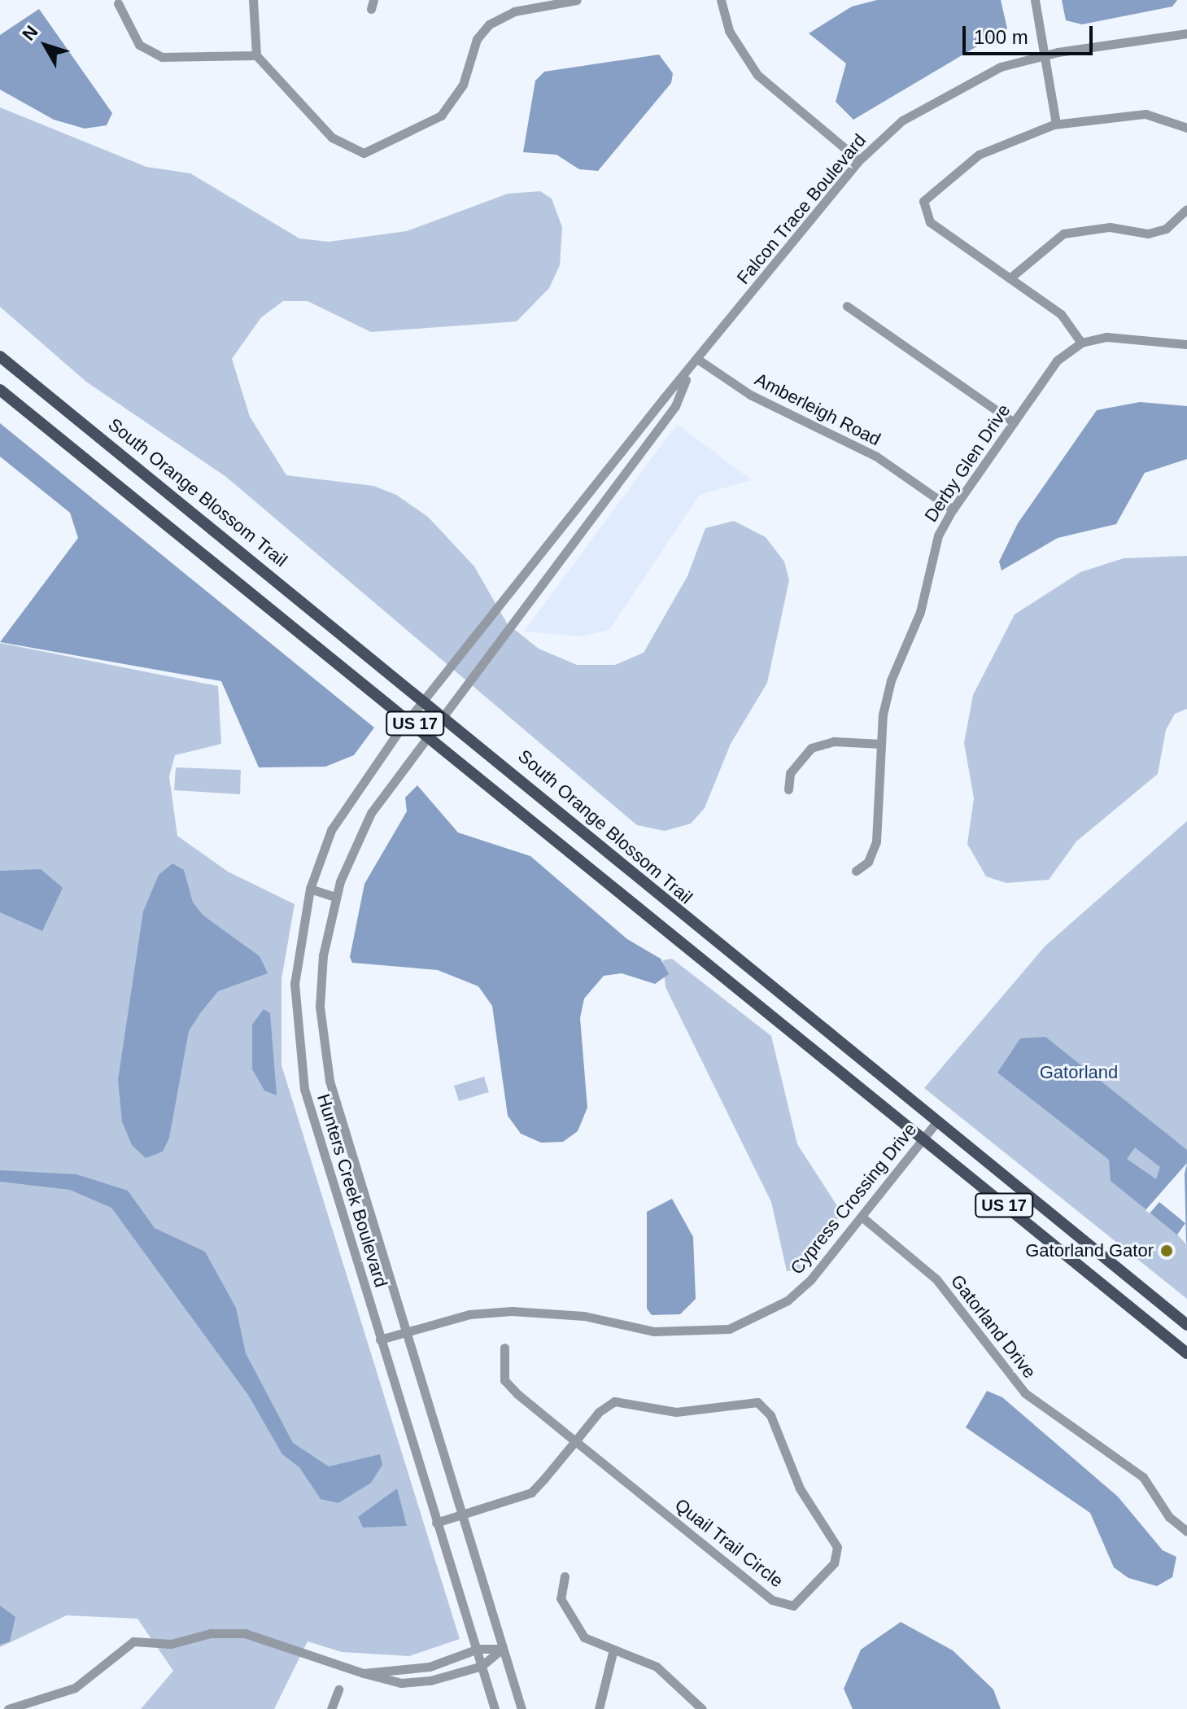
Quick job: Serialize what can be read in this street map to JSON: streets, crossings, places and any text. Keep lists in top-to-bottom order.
{
  "streets": {
    "main road": ["South Orange Blossom Trail", "US 17"],
    "street": [
      "Falcon Trace Boulevard",
      "Amberleigh Road",
      "Derby Glen Drive",
      "Hunters Creek Boulevard",
      "Cypress Crossing Drive",
      "Gatorland Drive",
      "Quail Trail Circle"
    ]
  },
  "crossings": [
    ["Falcon Trace Boulevard", "Amberleigh Road"],
    ["Falcon Trace Boulevard", "South Orange Blossom Trail"],
    ["Falcon Trace Boulevard", "Hunters Creek Boulevard"],
    ["Amberleigh Road", "Derby Glen Drive"],
    ["South Orange Blossom Trail", "Hunters Creek Boulevard"],
    ["South Orange Blossom Trail", "Cypress Crossing Drive"],
    ["US 17", "Hunters Creek Boulevard"],
    ["US 17", "Cypress Crossing Drive"],
    ["Hunters Creek Boulevard", "Cypress Crossing Drive"],
    ["Hunters Creek Boulevard", "Quail Trail Circle"],
    ["Cypress Crossing Drive", "Gatorland Drive"]
  ],
  "parks": ["Gatorland"],
  "places": ["Gatorland Gator"],
  "scale_bar": "100 m",
  "north": "top left"
}
